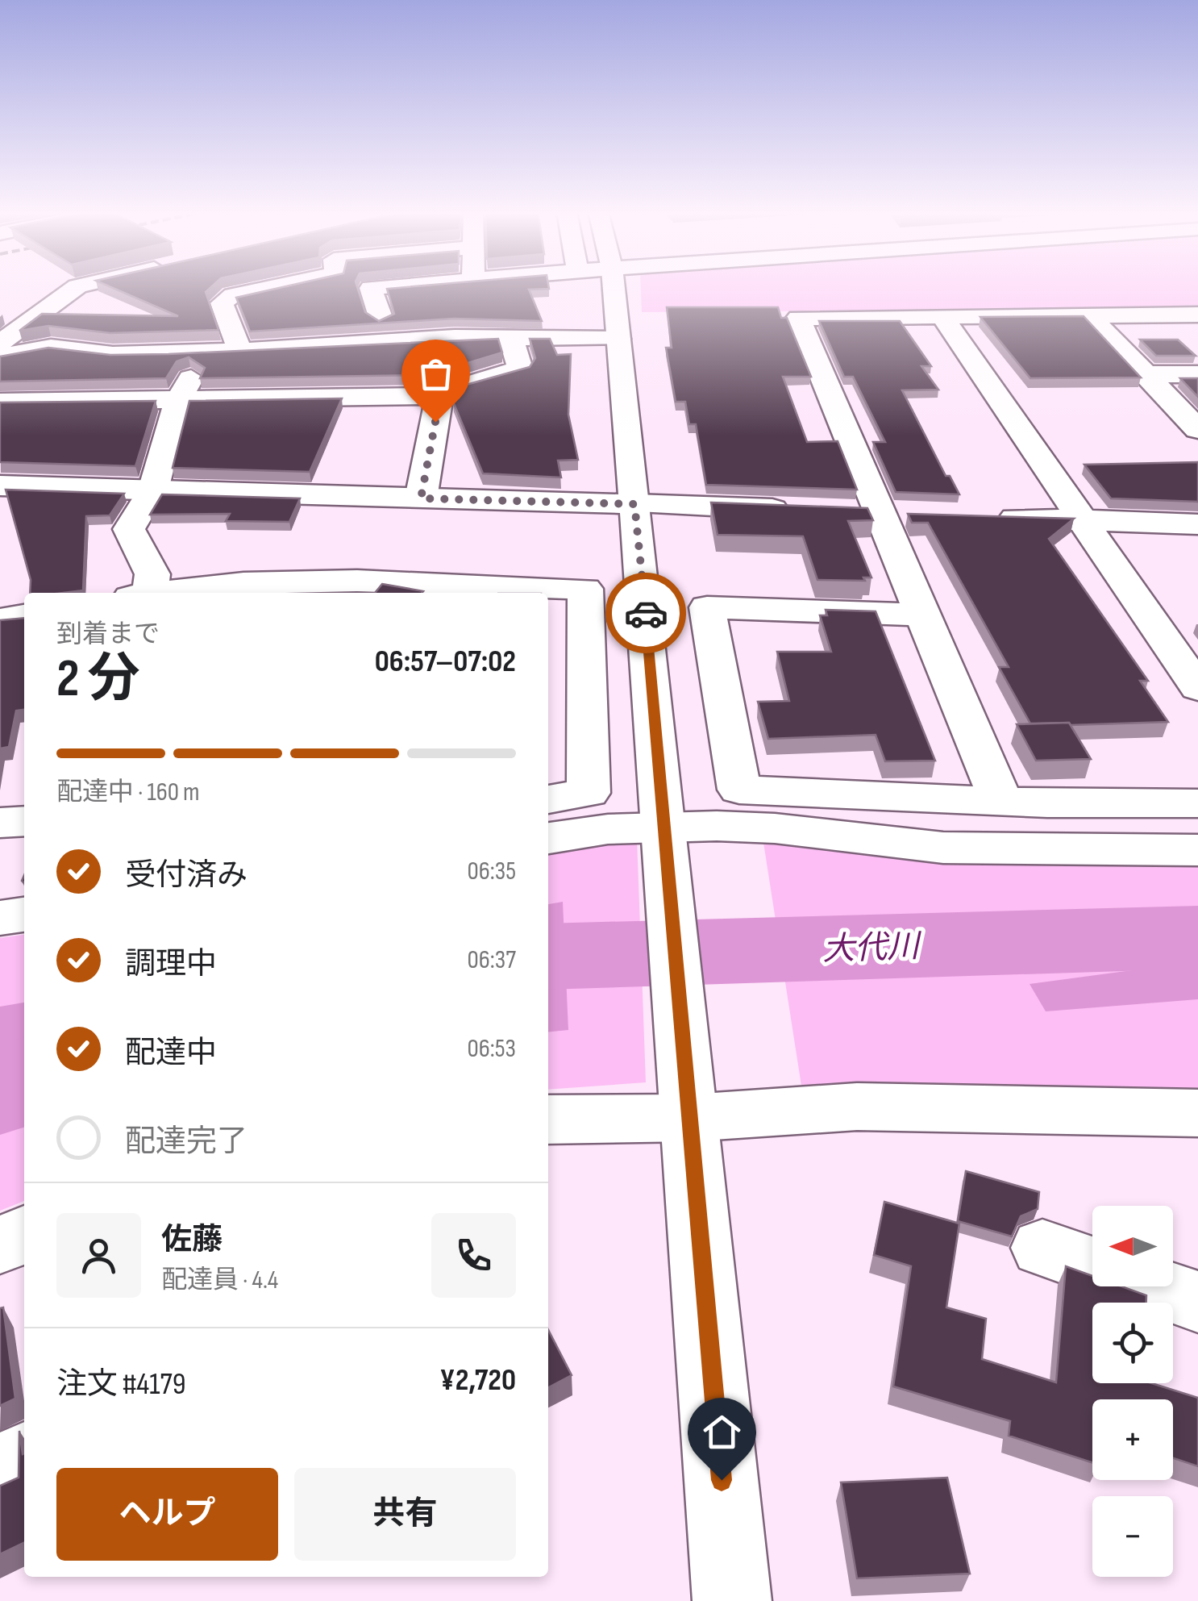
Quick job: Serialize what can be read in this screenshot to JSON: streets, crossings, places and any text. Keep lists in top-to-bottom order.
{
  "water": ["大代川"],
  "north": "left",
  "page": {
    "heading": ["2 分", "到着まで", "06:57–07:02"],
    "panel": [
      "佐藤",
      "配達員 · 4.4",
      "注文 #4179",
      "¥2,720"
    ],
    "bar": "配達中 · 160 m",
    "list": [
      ["受付済み", "06:35"],
      ["調理中", "06:37"],
      ["配達中", "06:53"],
      "配達完了"
    ],
    "map_buttons": ["+", "−"],
    "buttons": ["ヘルプ", "共有"]
  }
}
